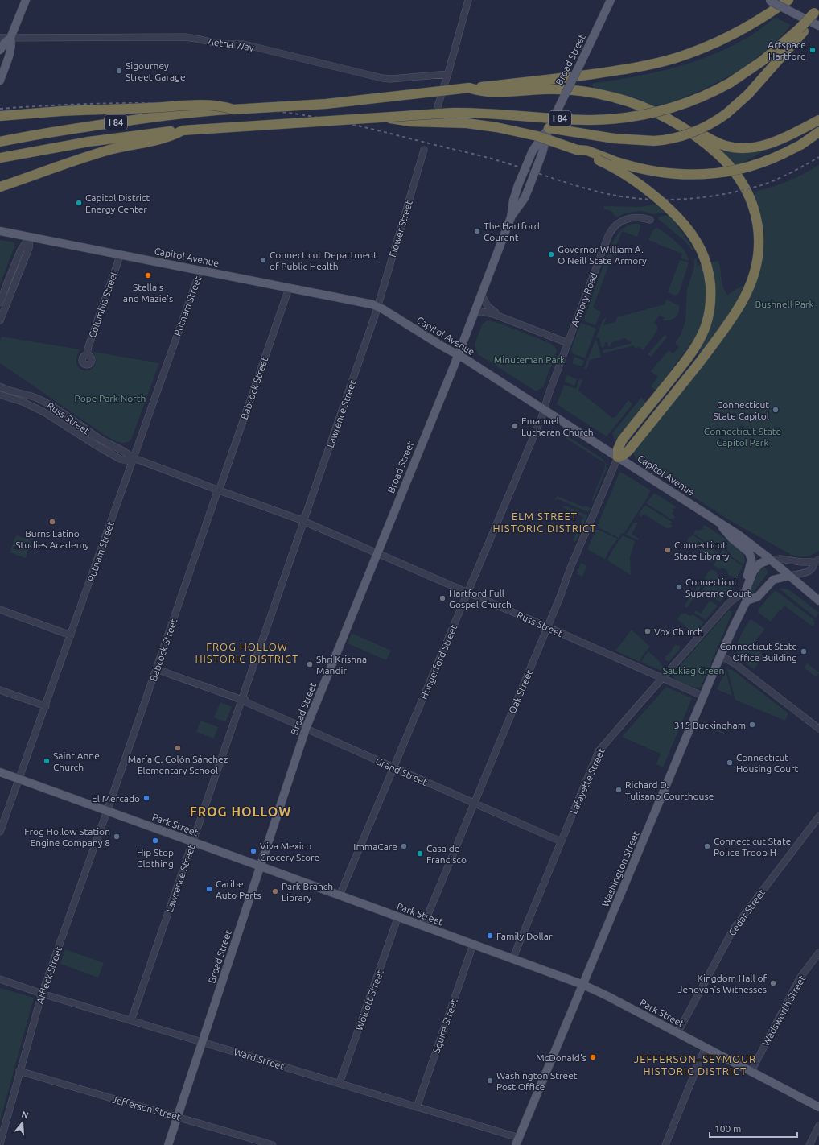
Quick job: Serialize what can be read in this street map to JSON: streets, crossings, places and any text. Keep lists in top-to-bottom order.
{
  "streets": {
    "highway": ["I 84"],
    "main road": [
      "Broad Street",
      "Capitol Avenue",
      "Park Street",
      "Washington Street"
    ],
    "street": [
      "Aetna Way",
      "Flower Street",
      "Armory Road",
      "Columbia Street",
      "Putnam Street",
      "Babcock Street",
      "Lawrence Street",
      "Russ Street",
      "Hungerford Street",
      "Oak Street",
      "Grand Street",
      "Lafayette Street",
      "Cedar Street",
      "Affleck Street",
      "Wolcott Street",
      "Wadsworth Street",
      "Squire Street",
      "Ward Street",
      "Jefferson Street"
    ]
  },
  "crossings": [
    ["Broad Street", "Capitol Avenue"],
    ["Broad Street", "Russ Street"],
    ["Broad Street", "Grand Street"],
    ["Broad Street", "Park Street"],
    ["Broad Street", "Ward Street"],
    ["Broad Street", "Jefferson Street"],
    ["Flower Street", "Capitol Avenue"],
    ["Flower Street", "Lawrence Street"],
    ["Capitol Avenue", "Armory Road"],
    ["Capitol Avenue", "Columbia Street"],
    ["Capitol Avenue", "Putnam Street"],
    ["Capitol Avenue", "Babcock Street"],
    ["Capitol Avenue", "Lawrence Street"],
    ["Capitol Avenue", "Hungerford Street"],
    ["Capitol Avenue", "Oak Street"],
    ["Armory Road", "Hungerford Street"],
    ["Putnam Street", "Russ Street"],
    ["Putnam Street", "Park Street"],
    ["Babcock Street", "Russ Street"],
    ["Babcock Street", "Grand Street"],
    ["Babcock Street", "Park Street"],
    ["Babcock Street", "Affleck Street"],
    ["Lawrence Street", "Russ Street"],
    ["Lawrence Street", "Grand Street"],
    ["Lawrence Street", "Park Street"],
    ["Lawrence Street", "Ward Street"],
    ["Russ Street", "Hungerford Street"],
    ["Russ Street", "Oak Street"],
    ["Russ Street", "Lafayette Street"],
    ["Russ Street", "Washington Street"],
    ["Hungerford Street", "Grand Street"],
    ["Hungerford Street", "Park Street"],
    ["Oak Street", "Grand Street"],
    ["Oak Street", "Park Street"],
    ["Grand Street", "Lafayette Street"],
    ["Lafayette Street", "Park Street"],
    ["Park Street", "Washington Street"],
    ["Park Street", "Cedar Street"],
    ["Park Street", "Affleck Street"],
    ["Park Street", "Wolcott Street"],
    ["Park Street", "Wadsworth Street"],
    ["Park Street", "Squire Street"],
    ["Washington Street", "Ward Street"],
    ["Affleck Street", "Ward Street"],
    ["Affleck Street", "Jefferson Street"],
    ["Wolcott Street", "Ward Street"],
    ["Squire Street", "Ward Street"]
  ],
  "districts": [
    "ELM STREET HISTORIC DISTRICT",
    "FROG HOLLOW HISTORIC DISTRICT",
    "FROG HOLLOW",
    "JEFFERSON–SEYMOUR HISTORIC DISTRICT"
  ],
  "parks": [
    "Bushnell Park",
    "Minuteman Park",
    "Pope Park North",
    "Connecticut State Capitol Park",
    "Saukiag Green"
  ],
  "places": [
    "Artspace Hartford",
    "Sigourney Street Garage",
    "Capitol District Energy Center",
    "The Hartford Courant",
    "Governor William A. O'Neill State Armory",
    "Connecticut Department of Public Health",
    "Stella's and Mazie's",
    "Connecticut State Capitol",
    "Emanuel Lutheran Church",
    "Burns Latino Studies Academy",
    "Connecticut State Library",
    "Connecticut Supreme Court",
    "Hartford Full Gospel Church",
    "Vox Church",
    "Connecticut State Office Building",
    "Shri Krishna Mandir",
    "315 Buckingham",
    "María C. Colón Sánchez Elementary School",
    "Saint Anne Church",
    "Connecticut Housing Court",
    "Richard D. Tulisano Courthouse",
    "El Mercado",
    "Frog Hollow Station Engine Company 8",
    "Hip Stop Clothing",
    "ImmaCare",
    "Connecticut State Police Troop H",
    "Viva Mexico Grocery Store",
    "Casa de Francisco",
    "Caribe Auto Parts",
    "Park Branch Library",
    "Family Dollar",
    "Kingdom Hall of Jehovah's Witnesses",
    "McDonald's",
    "Washington Street Post Office"
  ],
  "scale_bar": "100 m",
  "north": "top"
}
